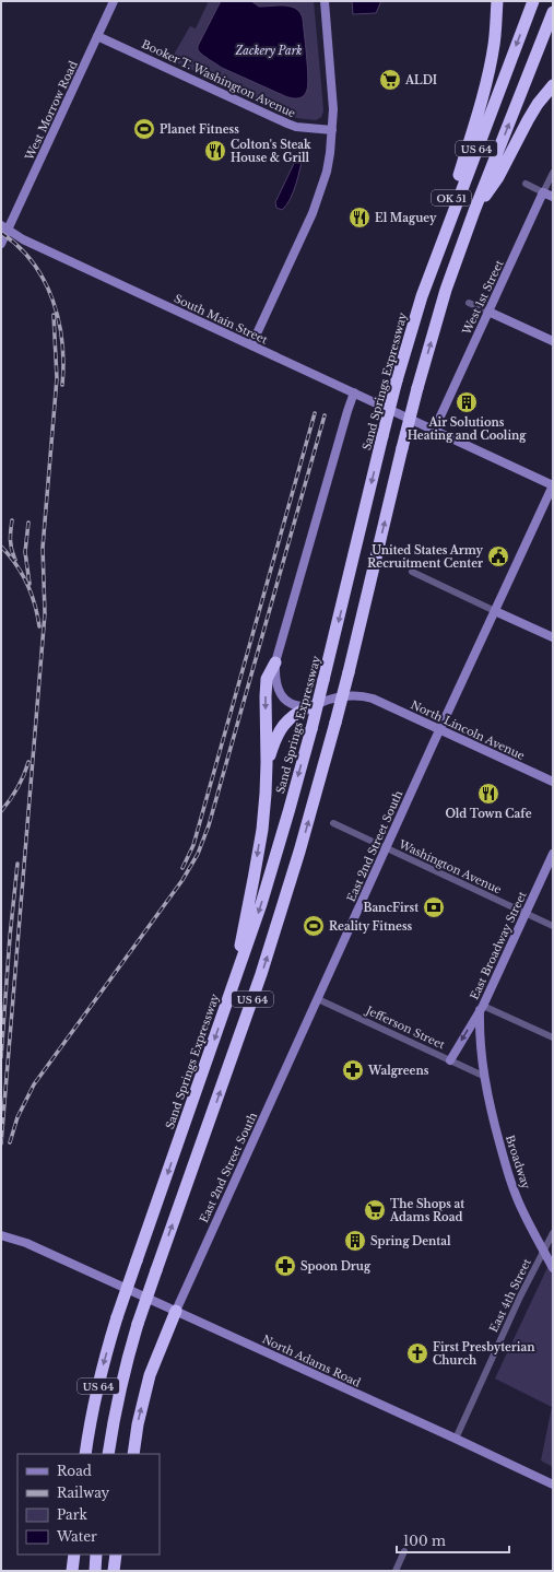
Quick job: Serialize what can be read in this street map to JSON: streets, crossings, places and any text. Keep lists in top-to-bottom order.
{
  "streets": {
    "highway": ["US 64", "OK 51", "Sand Springs Expressway"],
    "street": [
      "Booker T. Washington Avenue",
      "West Morrow Road",
      "West 1st Street",
      "South Main Street",
      "North Lincoln Avenue",
      "East 2nd Street South",
      "Washington Avenue",
      "East Broadway Street",
      "Jefferson Street",
      "Broadway",
      "East 4th Street",
      "North Adams Road"
    ]
  },
  "crossings": [
    ["Booker T. Washington Avenue", "West Morrow Road"],
    ["West Morrow Road", "South Main Street"],
    ["US 64", "OK 51"],
    ["OK 51", "Sand Springs Expressway"],
    ["West 1st Street", "South Main Street"],
    ["South Main Street", "East 2nd Street South"],
    ["North Lincoln Avenue", "East 2nd Street South"],
    ["East 2nd Street South", "Washington Avenue"],
    ["East 2nd Street South", "Jefferson Street"],
    ["East 2nd Street South", "North Adams Road"],
    ["Washington Avenue", "East Broadway Street"],
    ["East Broadway Street", "Jefferson Street"],
    ["East Broadway Street", "Broadway"],
    ["Jefferson Street", "Broadway"],
    ["Broadway", "East 4th Street"],
    ["East 4th Street", "North Adams Road"]
  ],
  "parks": ["Zackery Park"],
  "places": {
    "supermarket": ["ALDI", "The Shops at Adams Road"],
    "sports": ["Planet Fitness", "Reality Fitness"],
    "restaurant": ["Colton's Steak House & Grill", "El Maguey", "Old Town Cafe"],
    "building": ["Air Solutions Heating and Cooling", "Spring Dental"],
    "public building": ["United States Army Recruitment Center"],
    "bank": ["BancFirst"],
    "pharmacy": ["Walgreens", "Spoon Drug"],
    "church": ["First Presbyterian Church"]
  },
  "legend": [
    "Road",
    "Railway",
    "Park",
    "Water"
  ],
  "scale_bar": "100 m"
}
